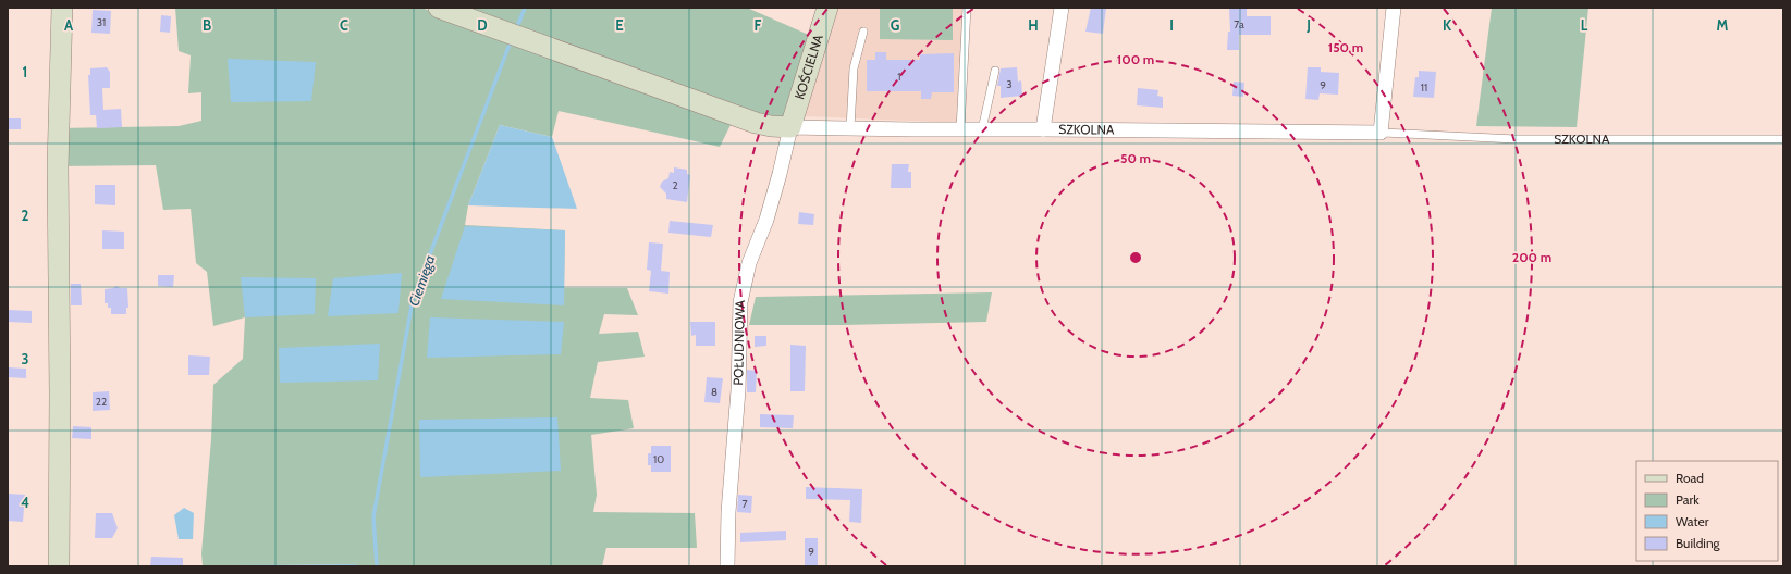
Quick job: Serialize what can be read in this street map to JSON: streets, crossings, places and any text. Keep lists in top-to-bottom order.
{
  "streets": {
    "street": ["KOŚCIELNA", "SZKOLNA", "POŁUDNIOWA"]
  },
  "crossings": [
    ["KOŚCIELNA", "SZKOLNA"],
    ["KOŚCIELNA", "POŁUDNIOWA"],
    ["SZKOLNA", "POŁUDNIOWA"]
  ],
  "water": ["Ciemięga"],
  "house_numbers": [
    "31",
    "7a",
    "1",
    "3",
    "9",
    "11",
    "2",
    "8",
    "22",
    "10",
    "7",
    "9"
  ],
  "legend": [
    "Road",
    "Park",
    "Water",
    "Building"
  ],
  "grid": {
    "columns": [
      "A",
      "B",
      "C",
      "D",
      "E",
      "F",
      "G",
      "H",
      "I",
      "J",
      "K",
      "L",
      "M"
    ],
    "rows": [
      "1",
      "2",
      "3",
      "4"
    ]
  },
  "rings": [
    "150 m",
    "100 m",
    "50 m",
    "200 m"
  ]
}
